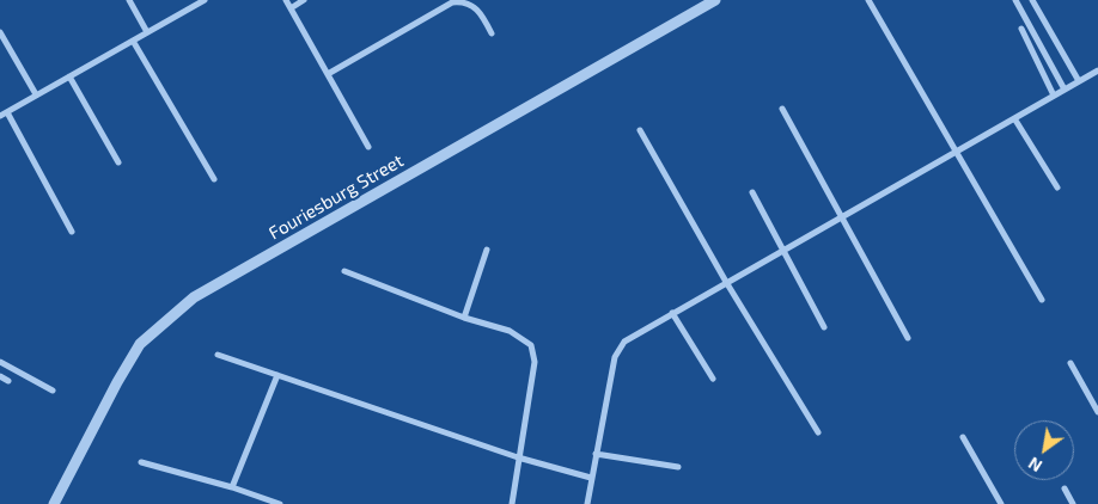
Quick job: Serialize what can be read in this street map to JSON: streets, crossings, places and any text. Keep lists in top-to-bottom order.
{
  "streets": {
    "street": ["Fouriesburg Street"]
  },
  "north": "bottom left"
}
